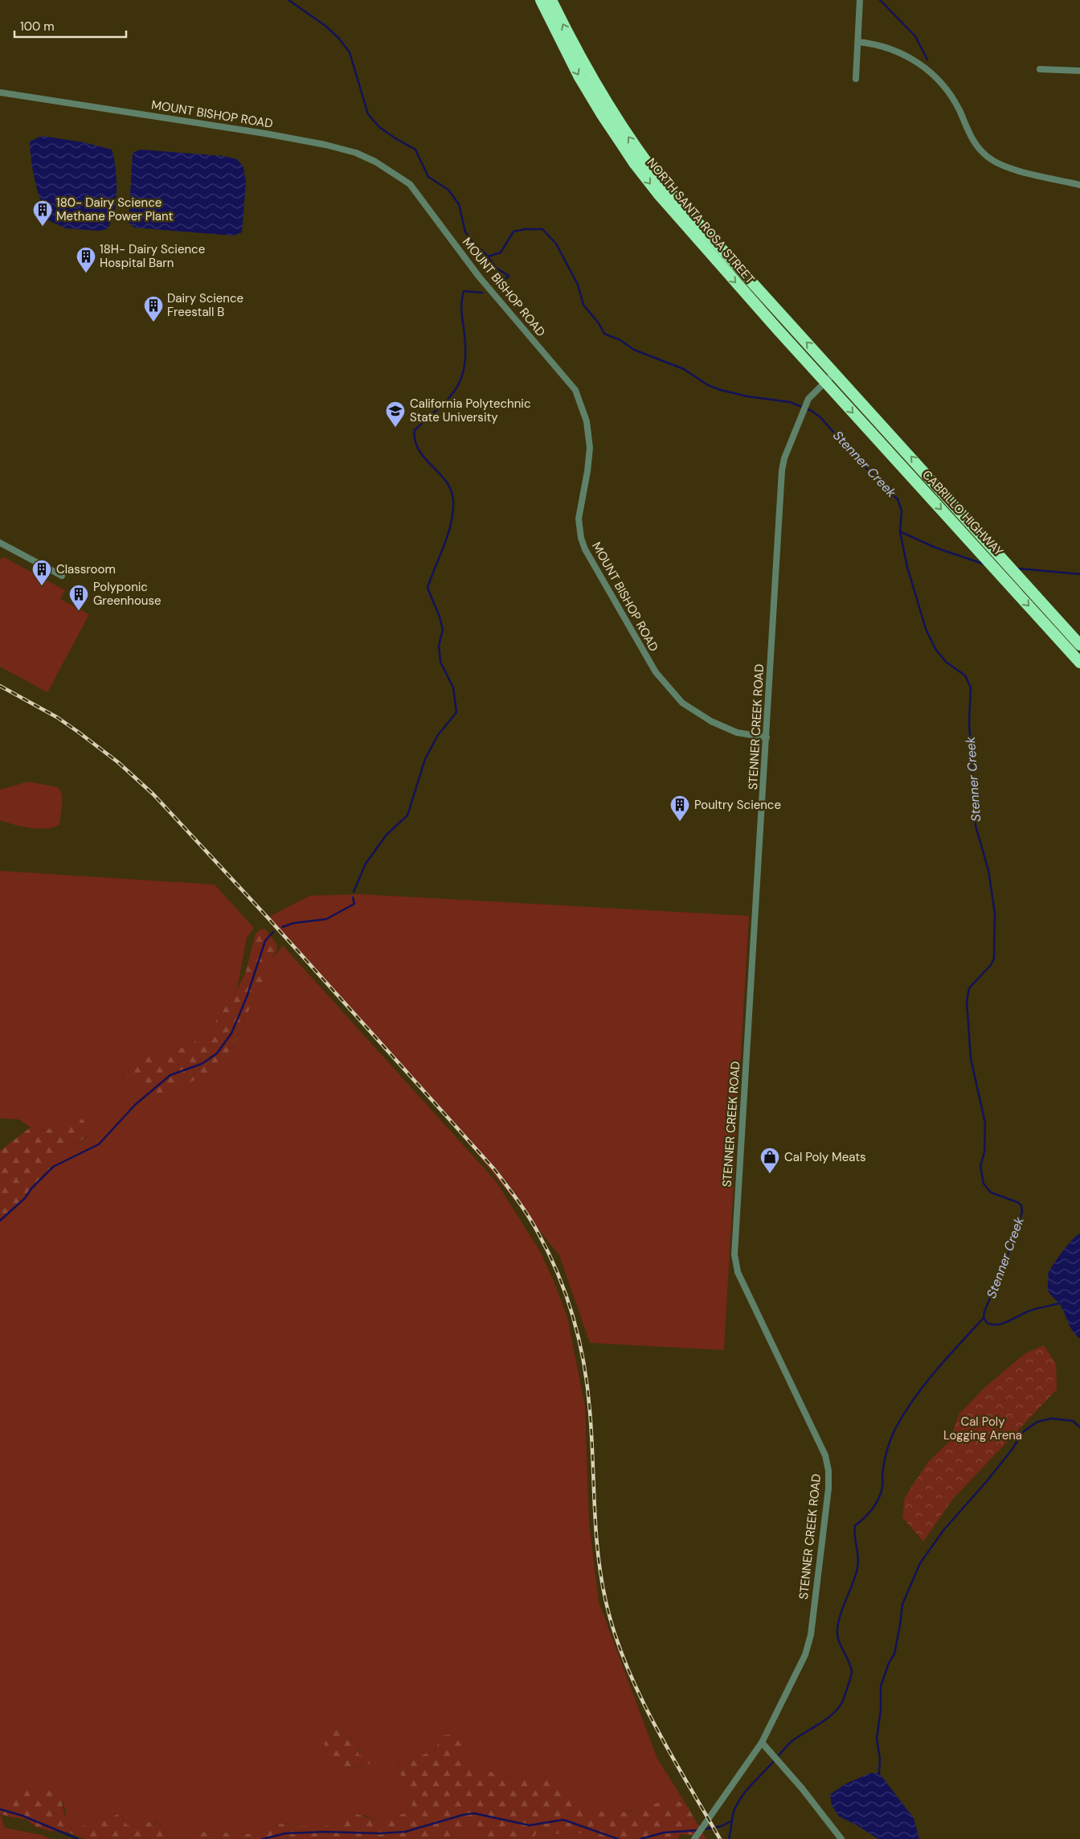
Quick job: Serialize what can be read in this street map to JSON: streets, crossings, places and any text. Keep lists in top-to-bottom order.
{
  "streets": {
    "highway": ["NORTH SANTA ROSA STREET", "CABRILLO HIGHWAY"],
    "street": ["MOUNT BISHOP ROAD", "STENNER CREEK ROAD"]
  },
  "crossings": [
    ["MOUNT BISHOP ROAD", "STENNER CREEK ROAD"],
    ["NORTH SANTA ROSA STREET", "CABRILLO HIGHWAY"],
    ["NORTH SANTA ROSA STREET", "STENNER CREEK ROAD"],
    ["CABRILLO HIGHWAY", "STENNER CREEK ROAD"]
  ],
  "water": ["Stenner Creek"],
  "parks": ["Cal Poly Logging Arena"],
  "places": {
    "building": [
      "180- Dairy Science Methane Power Plant",
      "18H- Dairy Science Hospital Barn",
      "Dairy Science Freestall B",
      "Classroom",
      "Polyponic Greenhouse",
      "Poultry Science"
    ],
    "school or university": ["California Polytechnic State University"],
    "shop": ["Cal Poly Meats"]
  },
  "scale_bar": "100 m"
}
